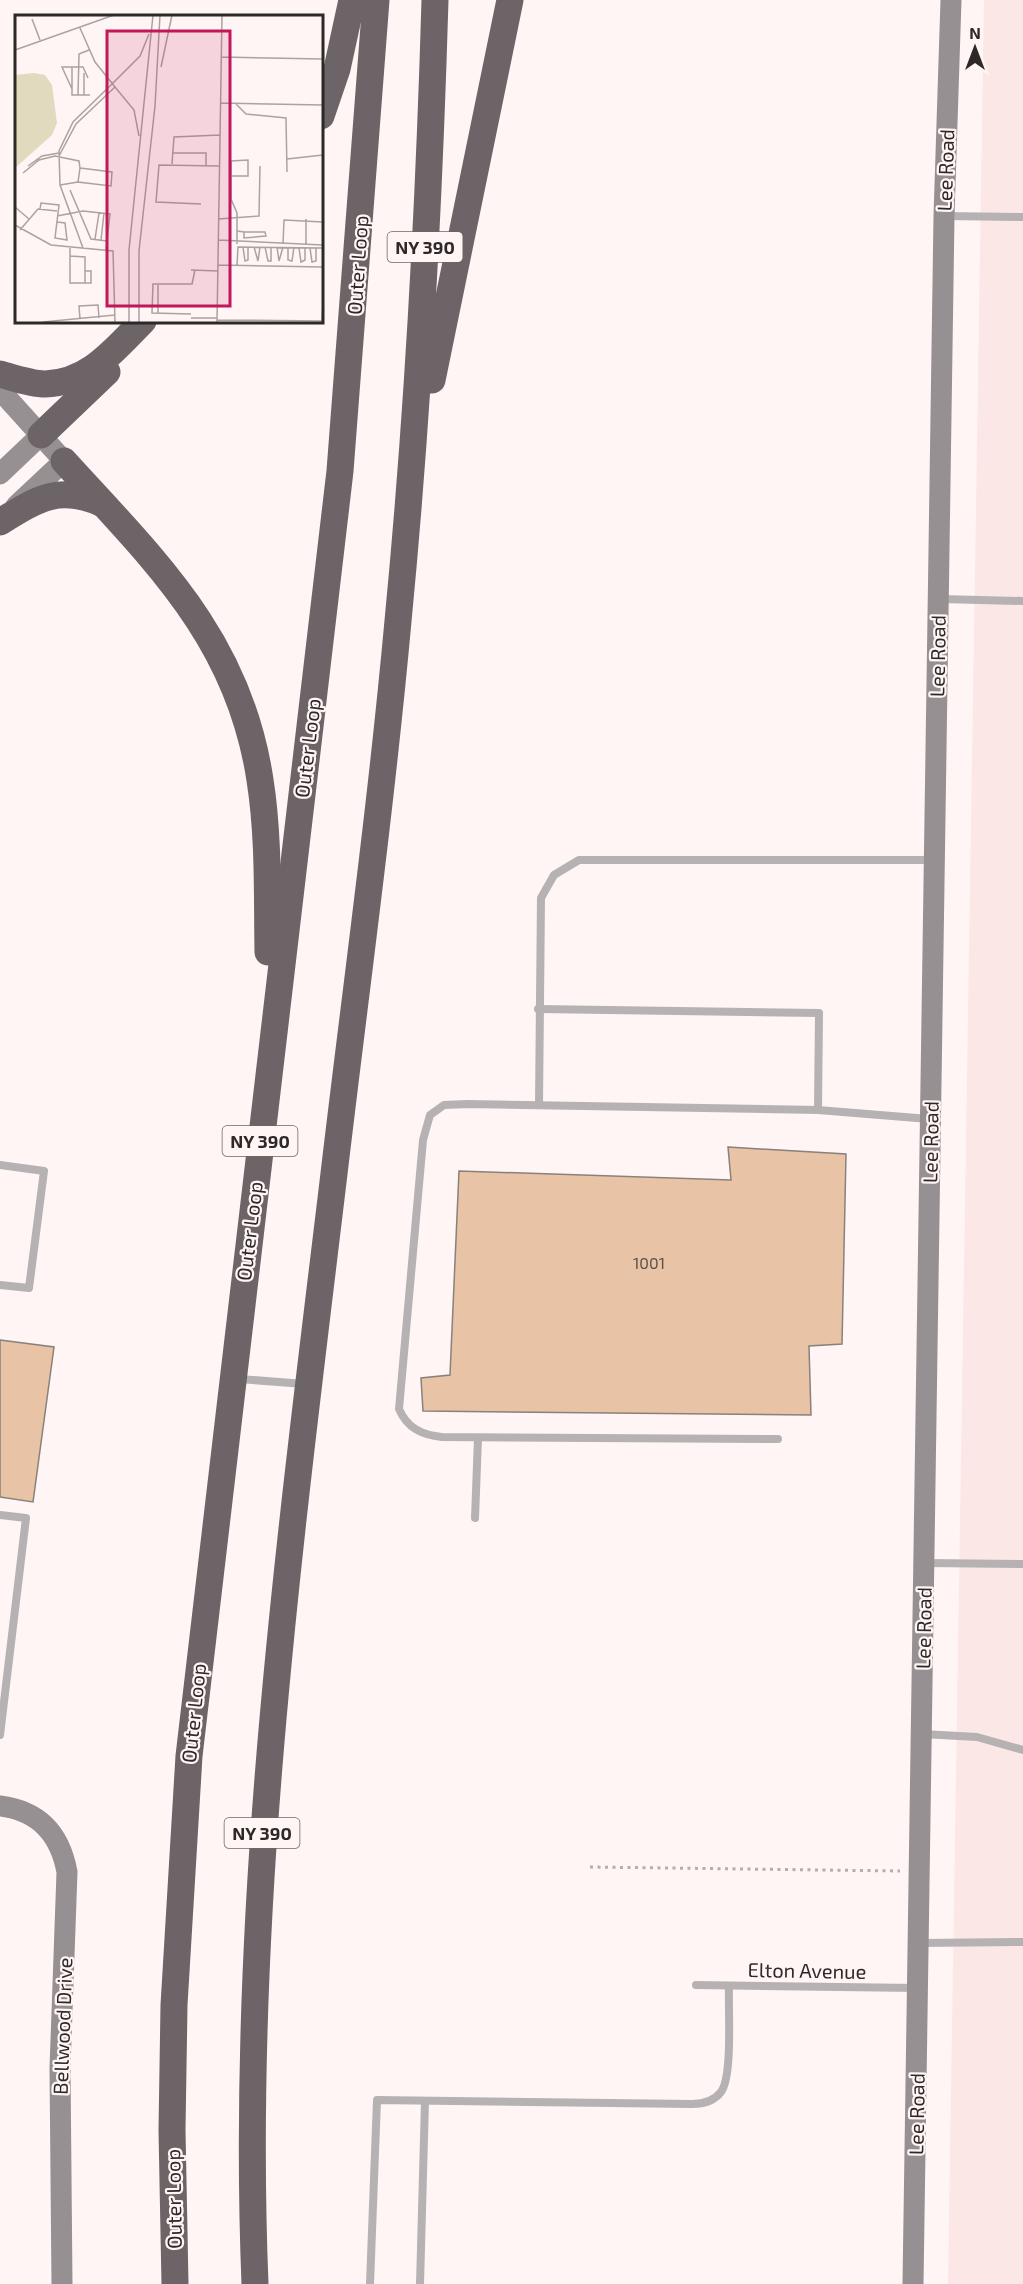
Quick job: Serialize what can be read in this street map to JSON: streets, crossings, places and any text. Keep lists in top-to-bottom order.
{
  "streets": {
    "highway": ["NY 390", "Outer Loop"],
    "street": ["Lee Road", "Bellwood Drive"],
    "lane": ["Elton Avenue"]
  },
  "crossings": [
    ["Lee Road", "Elton Avenue"]
  ],
  "house_numbers": ["1001"],
  "north": "top"
}
